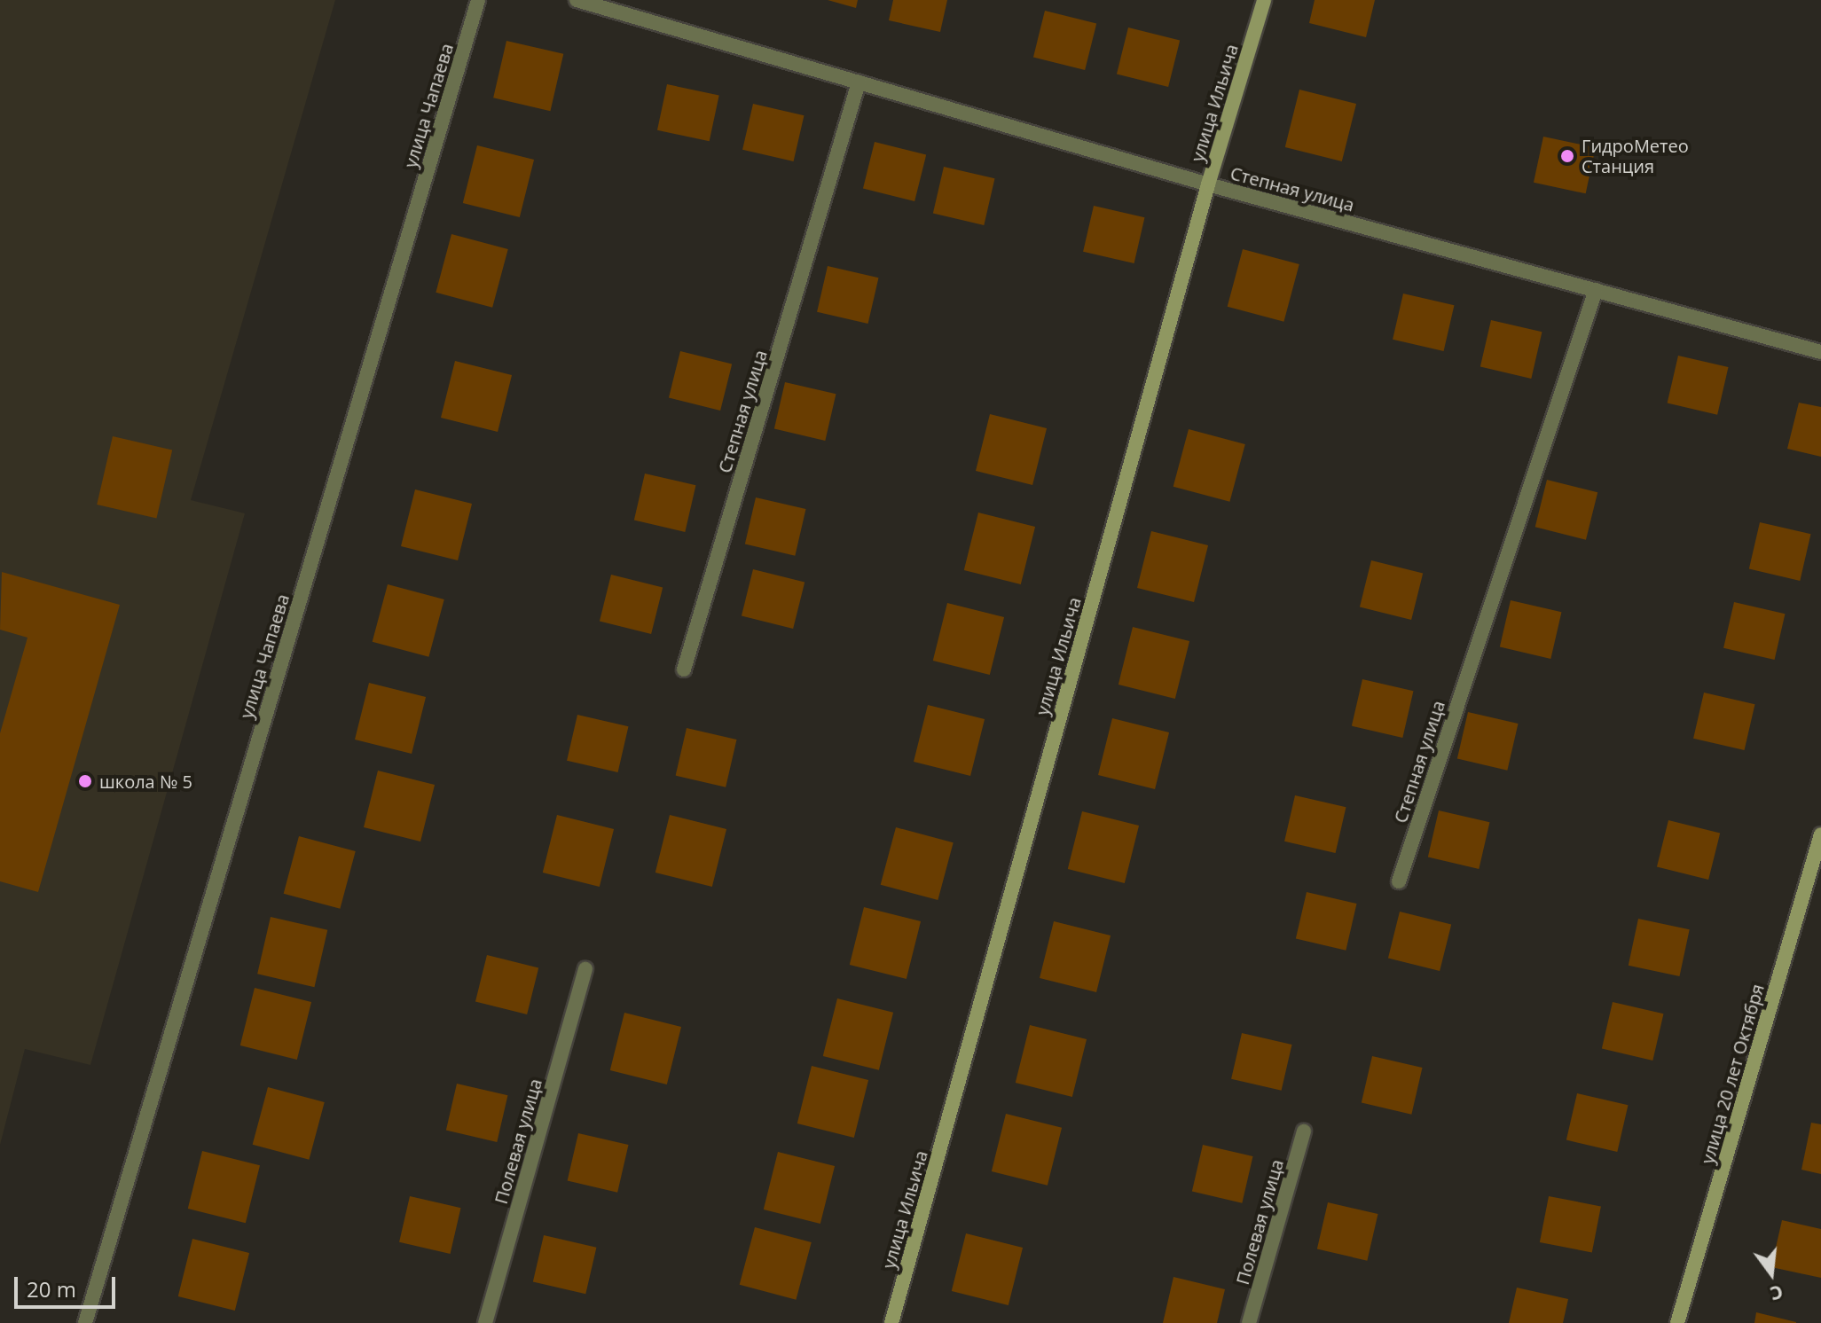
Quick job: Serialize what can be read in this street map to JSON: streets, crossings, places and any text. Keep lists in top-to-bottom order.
{
  "streets": {
    "main road": ["улица Ильича", "улица 20 лет Октября"],
    "street": ["улица Чапаева", "Степная улица", "Полевая улица"]
  },
  "crossings": [
    ["улица Ильича", "Степная улица"]
  ],
  "places": ["ГидроМетео Станция", "школа № 5"],
  "scale_bar": "20 m",
  "north": "bottom"
}
